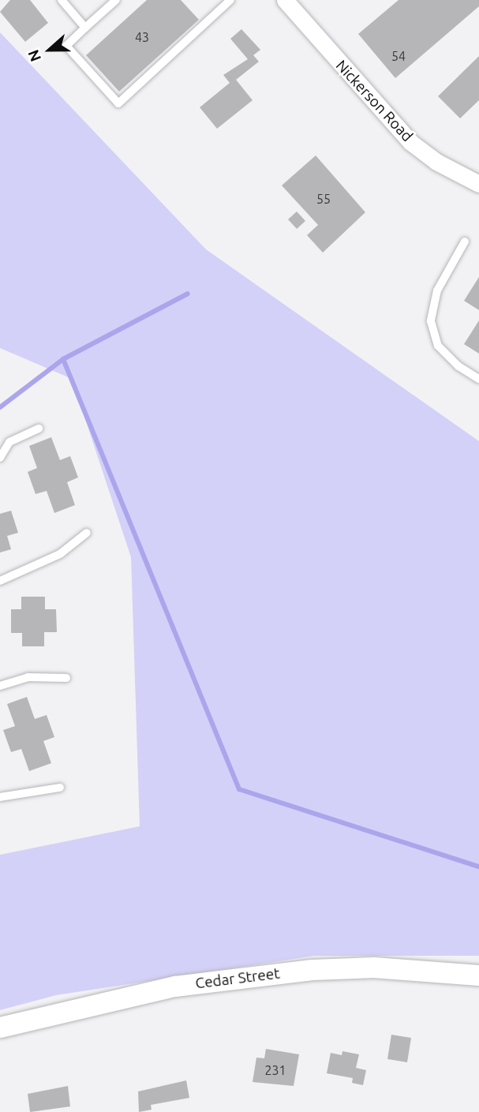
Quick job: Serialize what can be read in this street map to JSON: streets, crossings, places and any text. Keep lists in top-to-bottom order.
{
  "streets": {
    "street": ["Nickerson Road", "Cedar Street"]
  },
  "house_numbers": [
    "43",
    "54",
    "55",
    "231"
  ],
  "north": "left"
}
